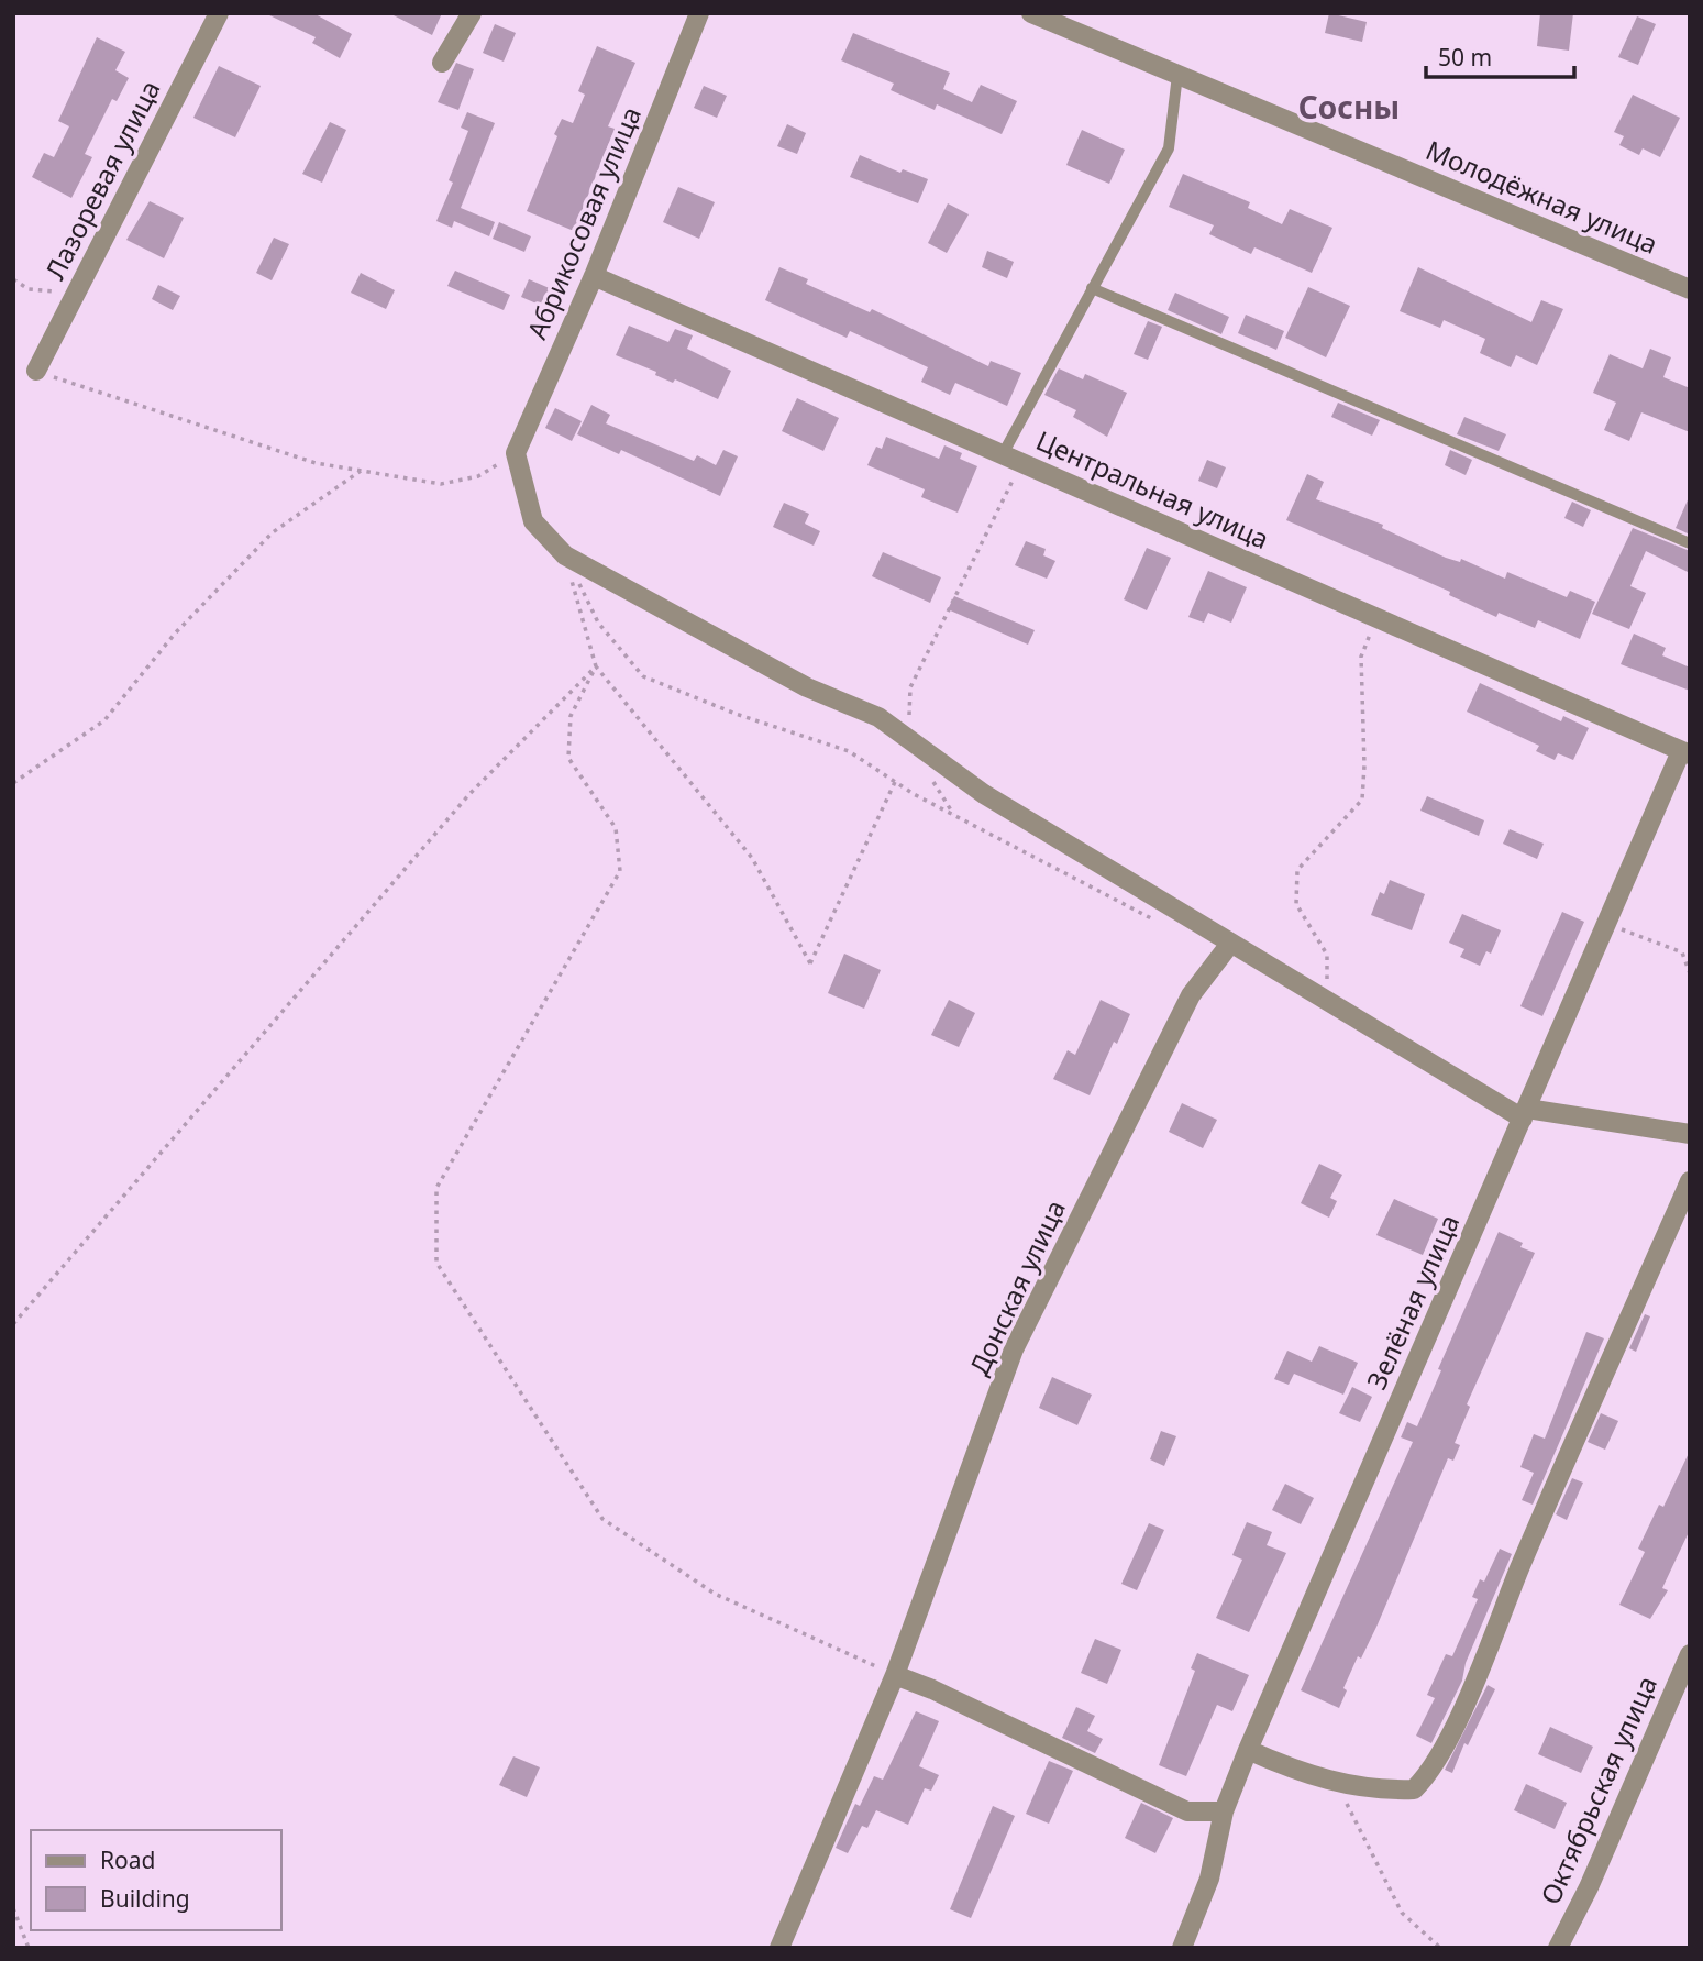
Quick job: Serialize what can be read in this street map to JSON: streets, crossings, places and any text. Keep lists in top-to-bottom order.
{
  "streets": {
    "street": [
      "Лазоревая улица",
      "Молодёжная улица",
      "Абрикосовая улица",
      "Центральная улица",
      "Донская улица",
      "Зелёная улица",
      "Октябрьская улица"
    ]
  },
  "crossings": [
    ["Абрикосовая улица", "Центральная улица"],
    ["Центральная улица", "Зелёная улица"]
  ],
  "districts": ["Сосны"],
  "legend": ["Road", "Building"],
  "scale_bar": "50 m"
}
